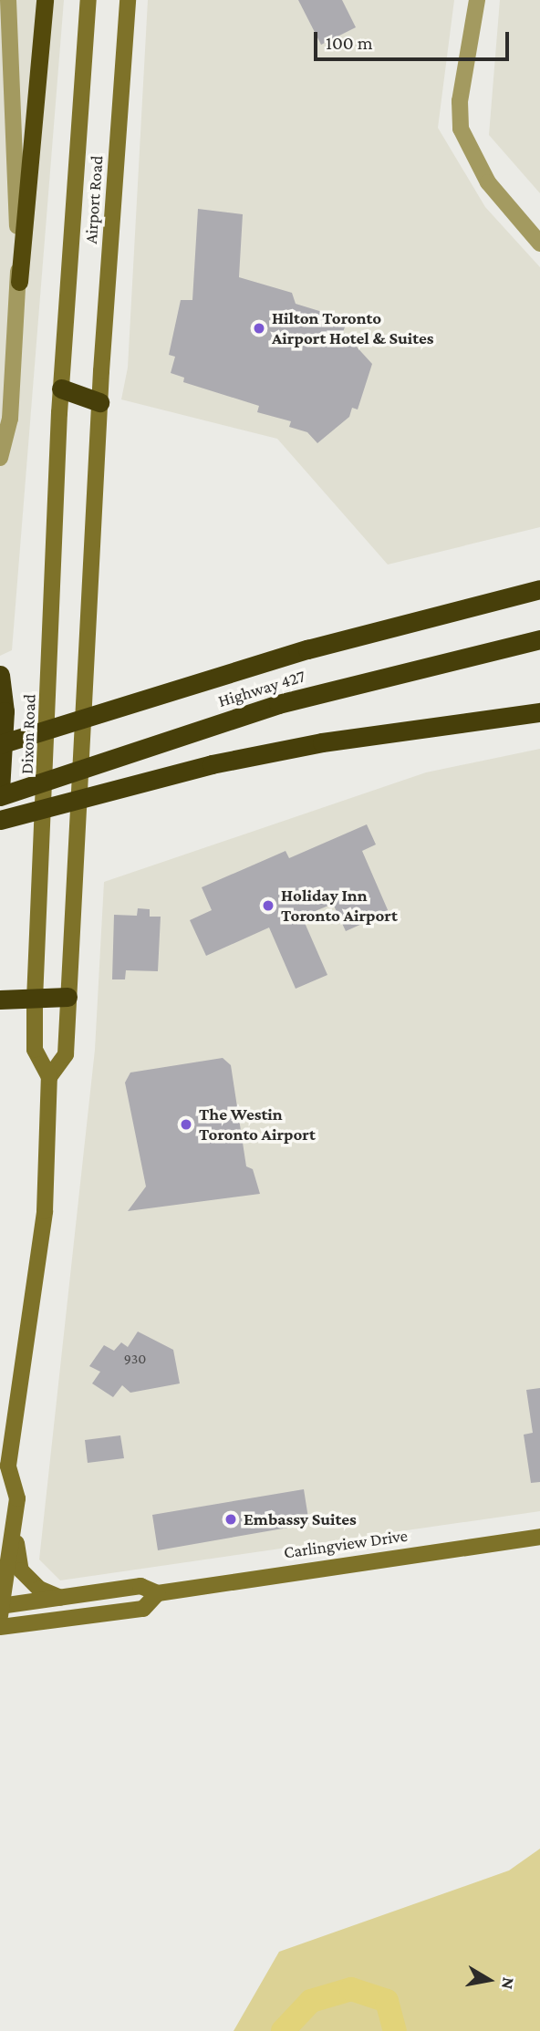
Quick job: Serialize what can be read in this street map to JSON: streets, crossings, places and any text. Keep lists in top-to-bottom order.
{
  "streets": {
    "highway": ["Highway 427"],
    "main road": ["Airport Road", "Dixon Road", "Carlingview Drive"]
  },
  "crossings": [
    ["Airport Road", "Dixon Road"],
    ["Dixon Road", "Carlingview Drive"]
  ],
  "places": [
    "Hilton Toronto Airport Hotel & Suites",
    "Holiday Inn Toronto Airport",
    "The Westin Toronto Airport",
    "Embassy Suites"
  ],
  "house_numbers": ["930"],
  "scale_bar": "100 m",
  "north": "right"
}
